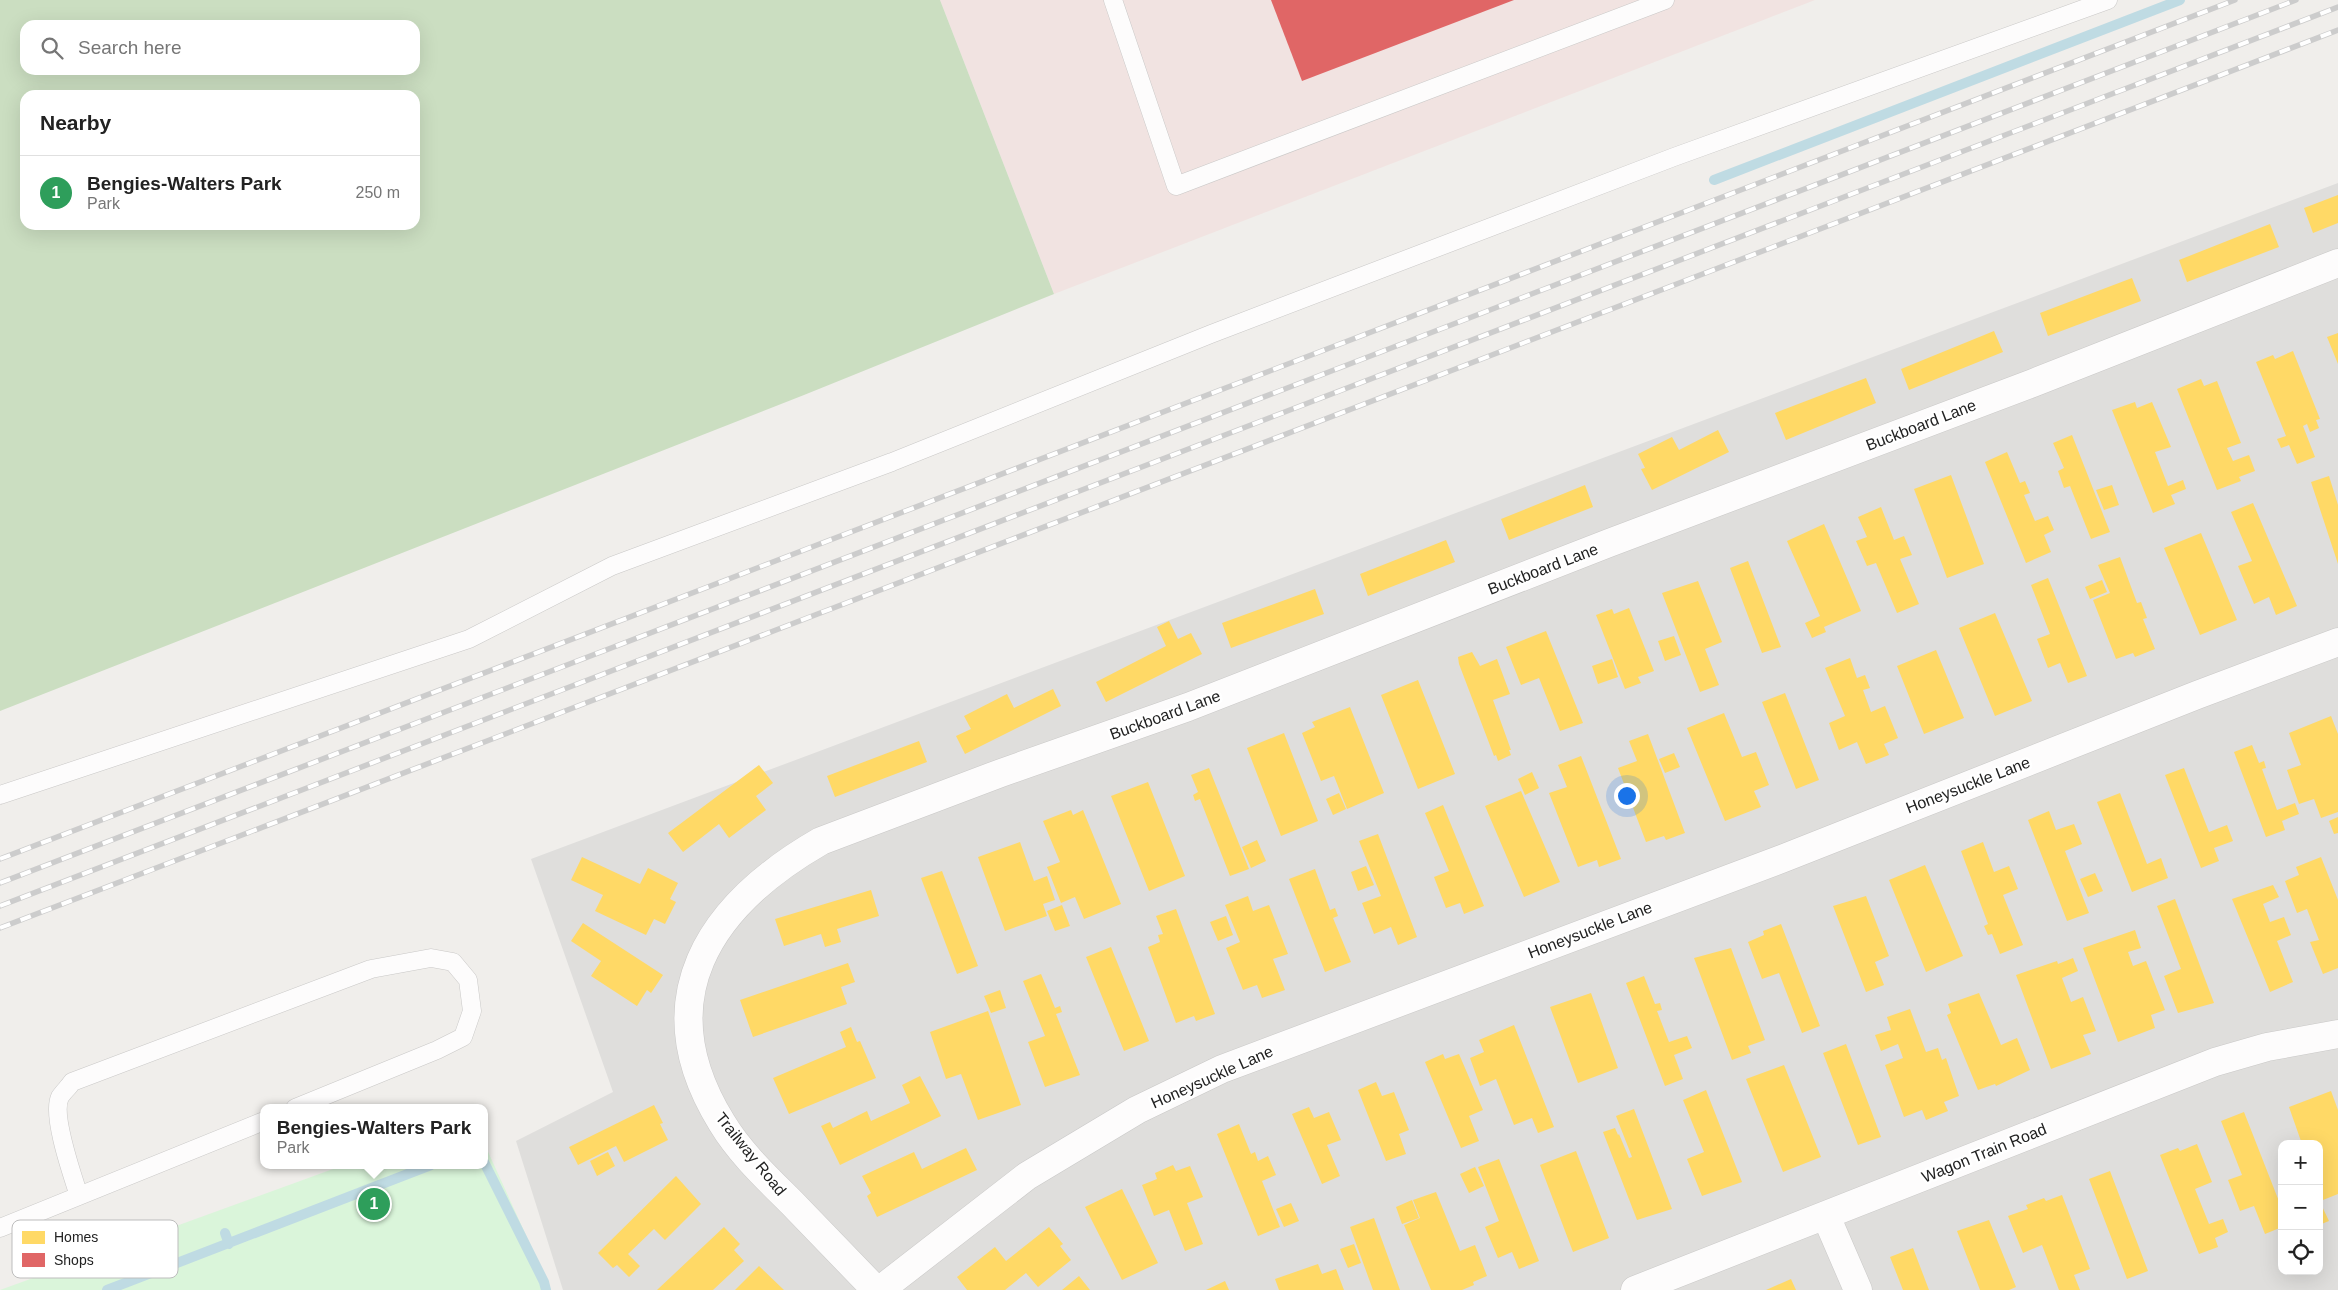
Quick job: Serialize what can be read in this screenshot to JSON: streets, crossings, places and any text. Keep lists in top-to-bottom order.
{
  "streets": {
    "street": [
      "Buckboard Lane",
      "Honeysuckle Lane",
      "Wagon Train Road",
      "Trailway Road"
    ]
  },
  "crossings": [
    ["Buckboard Lane", "Trailway Road"],
    ["Honeysuckle Lane", "Trailway Road"]
  ],
  "legend": ["Homes", "Shops"],
  "page": {
    "search": "Search here",
    "heading": "Nearby",
    "list": [
      {
        "mark": "1",
        "name": "Bengies-Walters Park",
        "note": "Park",
        "value": "250 m"
      }
    ],
    "popup": ["Bengies-Walters Park", "Park"],
    "map_buttons": ["+", "−"],
    "pins": "1"
  }
}
